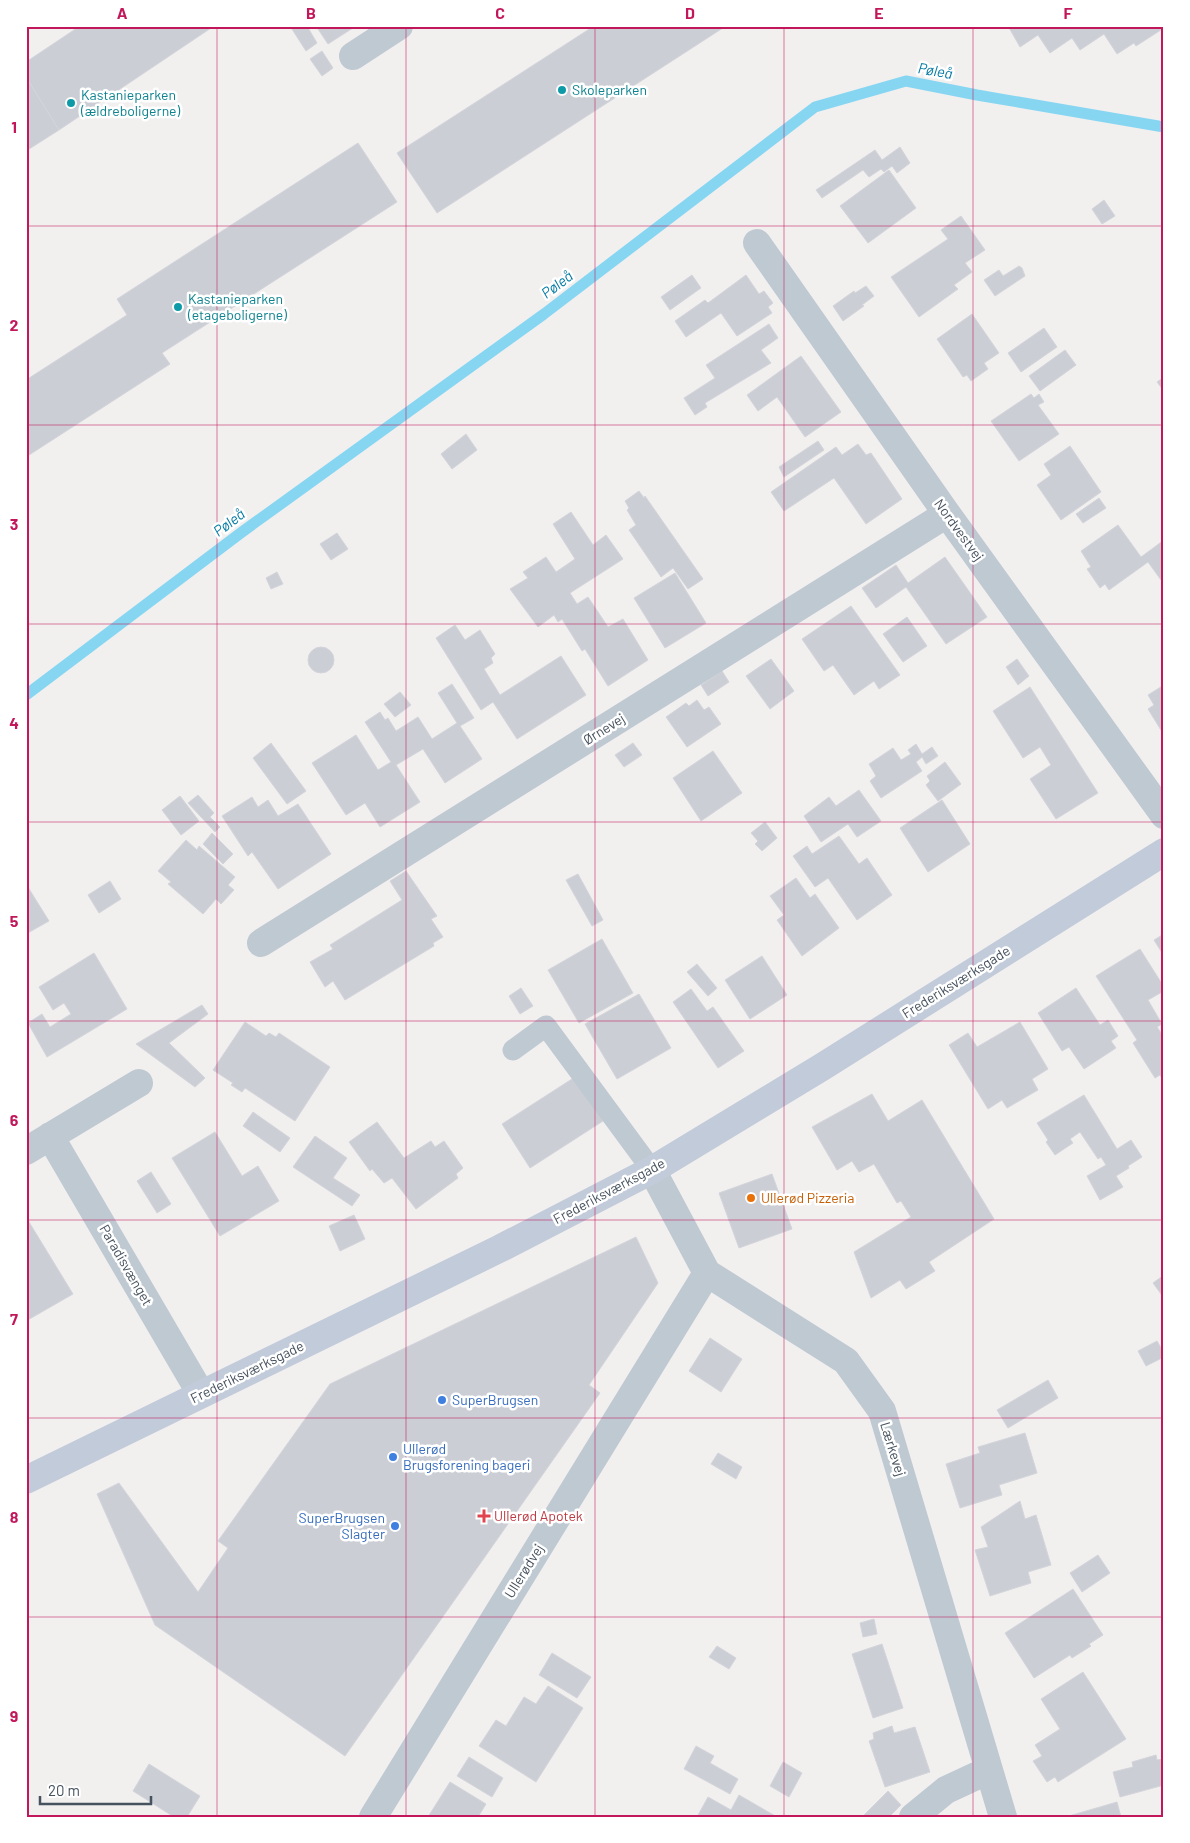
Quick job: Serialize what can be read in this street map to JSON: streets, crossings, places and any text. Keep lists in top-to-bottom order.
{
  "streets": {
    "street": [
      "Nordvestvej",
      "Ørnevej",
      "Frederiksværksgade",
      "Paradisvænget",
      "Lærkevej",
      "Ullerødvej"
    ]
  },
  "crossings": [
    ["Nordvestvej", "Ørnevej"],
    ["Frederiksværksgade", "Paradisvænget"],
    ["Lærkevej", "Ullerødvej"]
  ],
  "water": ["Pøleå"],
  "places": {
    "other": [
      "Skoleparken",
      "Kastanieparken (ældreboligerne)",
      "Kastanieparken (etageboligerne)",
      "Ullerød Pizzeria",
      "SuperBrugsen",
      "Ullerød Brugsforening bageri",
      "SuperBrugsen Slagter"
    ],
    "health": ["Ullerød Apotek"]
  },
  "scale_bar": "20 m",
  "grid": {
    "columns": [
      "A",
      "B",
      "C",
      "D",
      "E",
      "F"
    ],
    "rows": [
      "1",
      "2",
      "3",
      "4",
      "5",
      "6",
      "7",
      "8",
      "9"
    ]
  }
}
